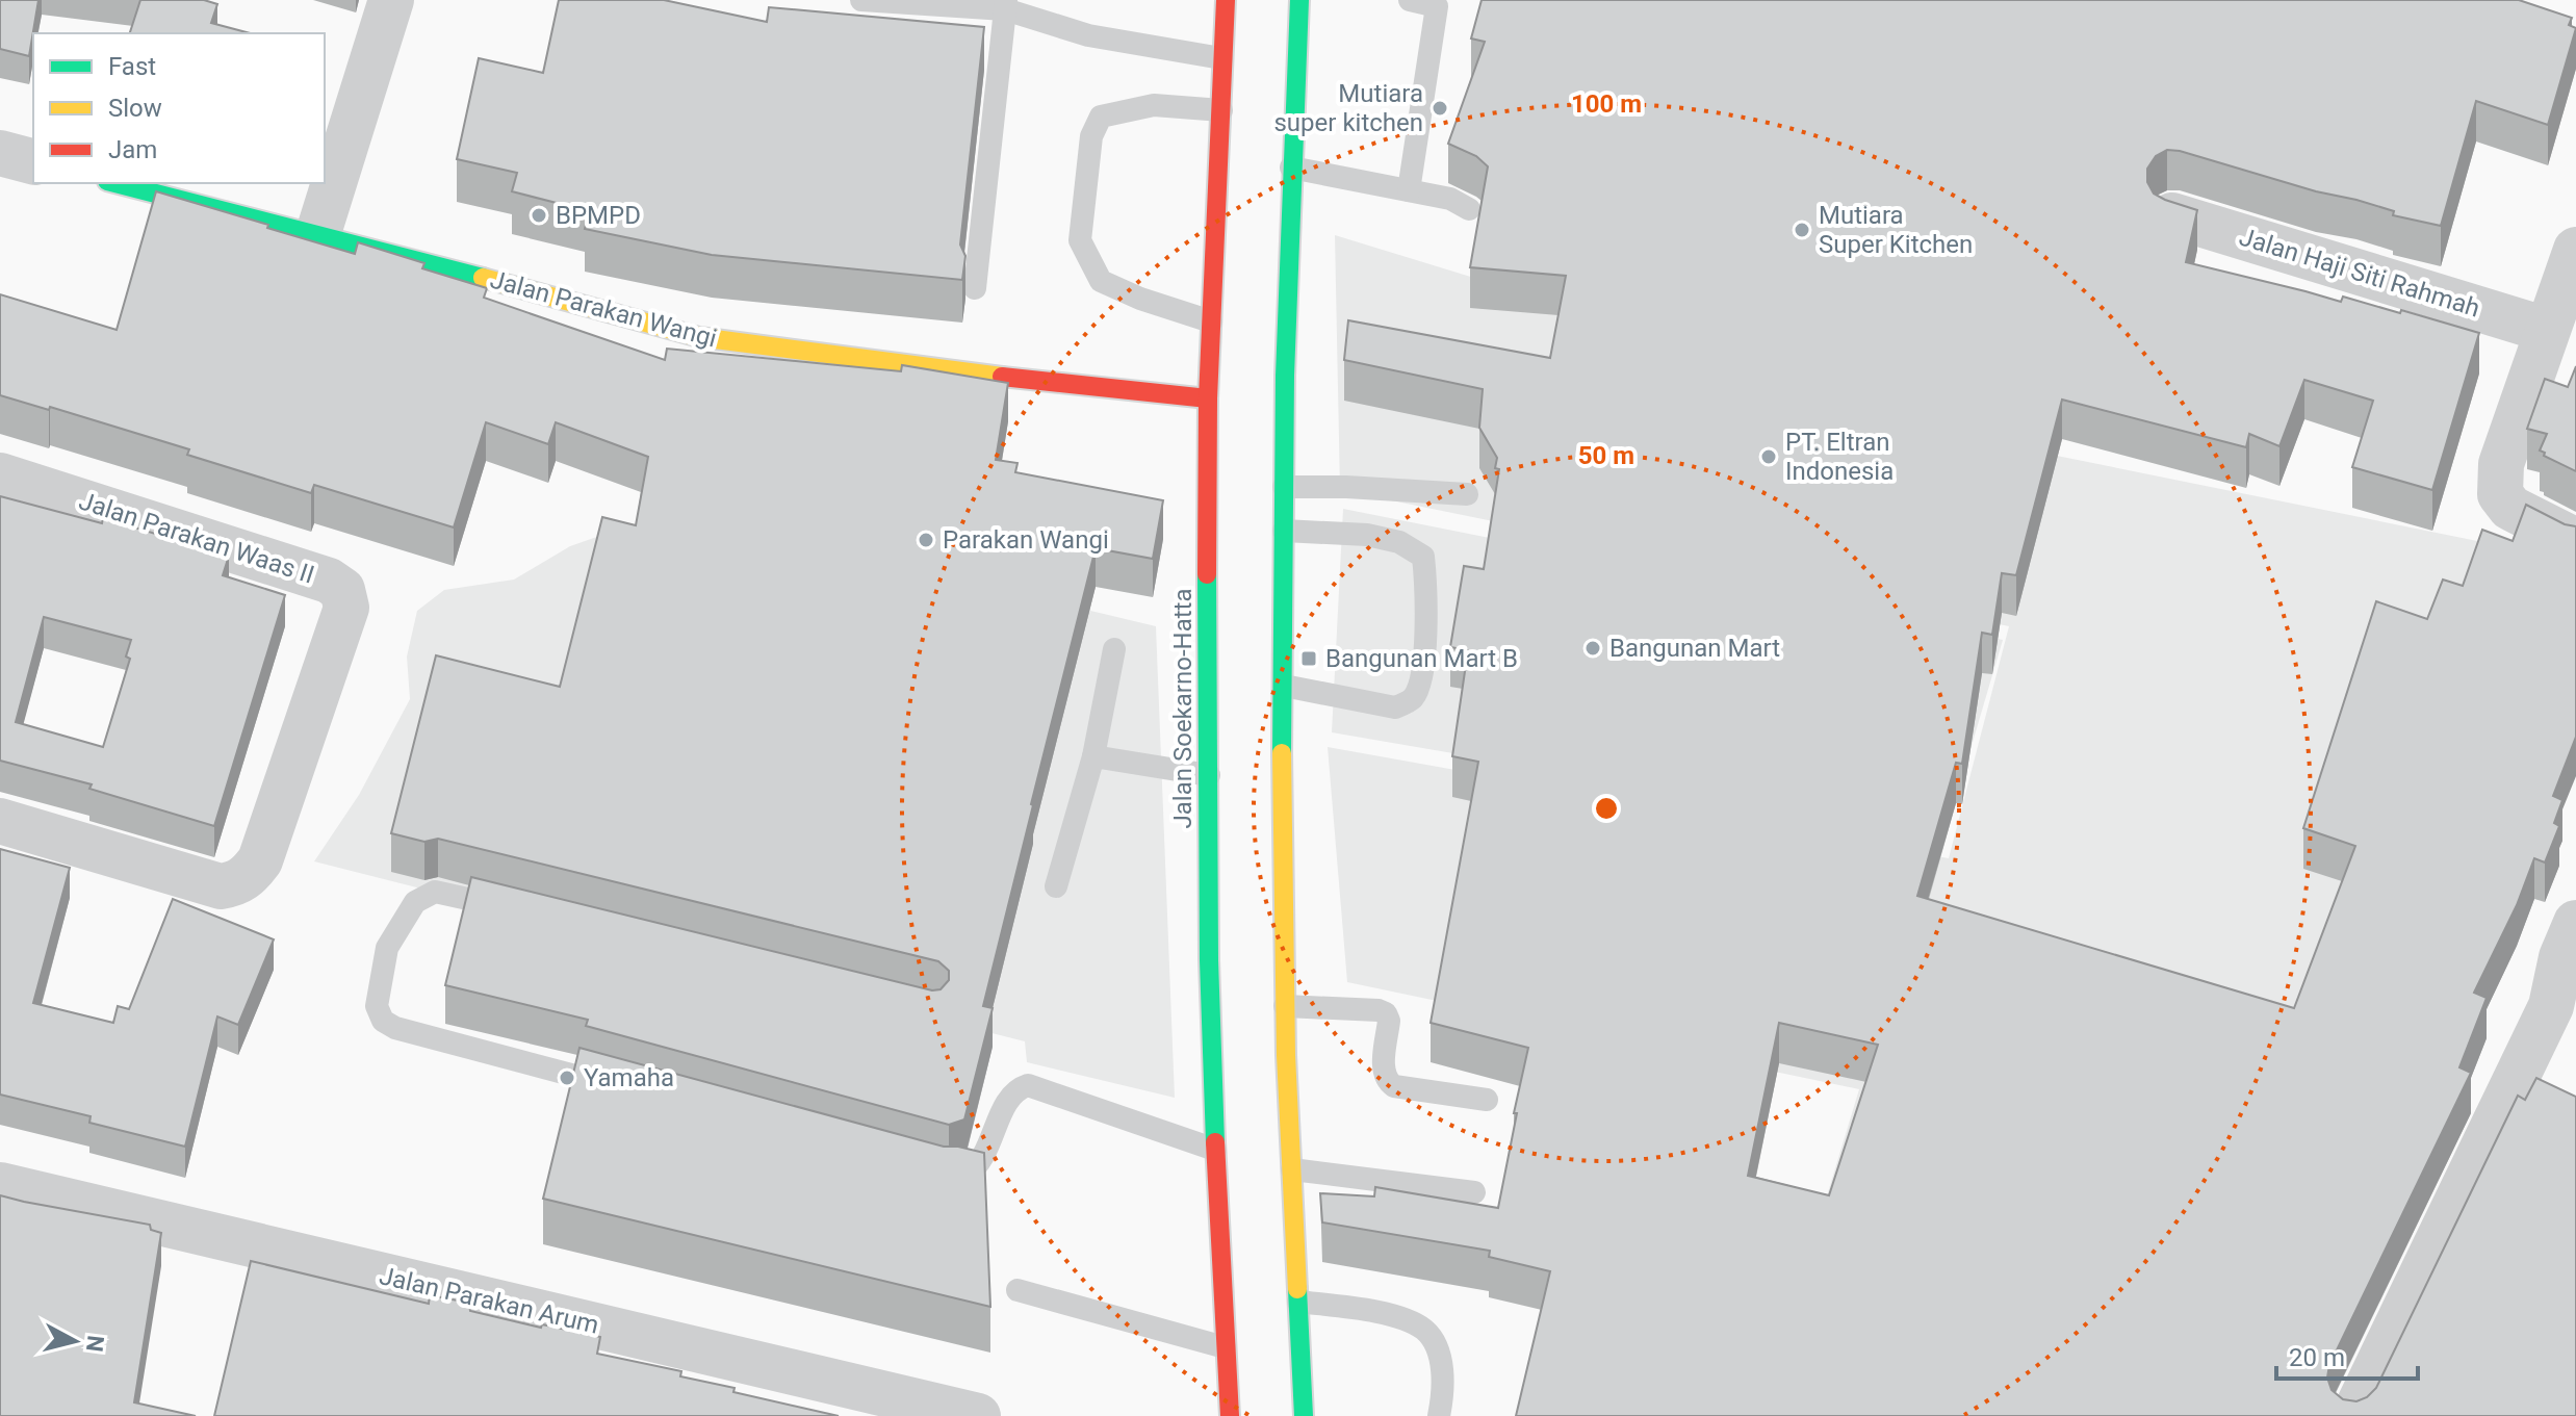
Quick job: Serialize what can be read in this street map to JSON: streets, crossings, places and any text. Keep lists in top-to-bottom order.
{
  "streets": {
    "main road": ["Jalan Parakan Wangi", "Jalan Soekarno-Hatta"],
    "street": ["Jalan Haji Siti Rahmah", "Jalan Parakan Waas II", "Jalan Parakan Arum"]
  },
  "crossings": [
    ["Jalan Parakan Wangi", "Jalan Soekarno-Hatta"]
  ],
  "places": {
    "other": [
      "Mutiara super kitchen",
      "BPMPD",
      "Mutiara Super Kitchen",
      "PT. Eltran Indonesia",
      "Parakan Wangi",
      "Bangunan Mart",
      "Yamaha"
    ],
    "transit": ["Bangunan Mart B"]
  },
  "legend": ["Fast", "Slow", "Jam"],
  "scale_bar": "20 m",
  "north": "right",
  "rings": ["100 m", "50 m"]
}
